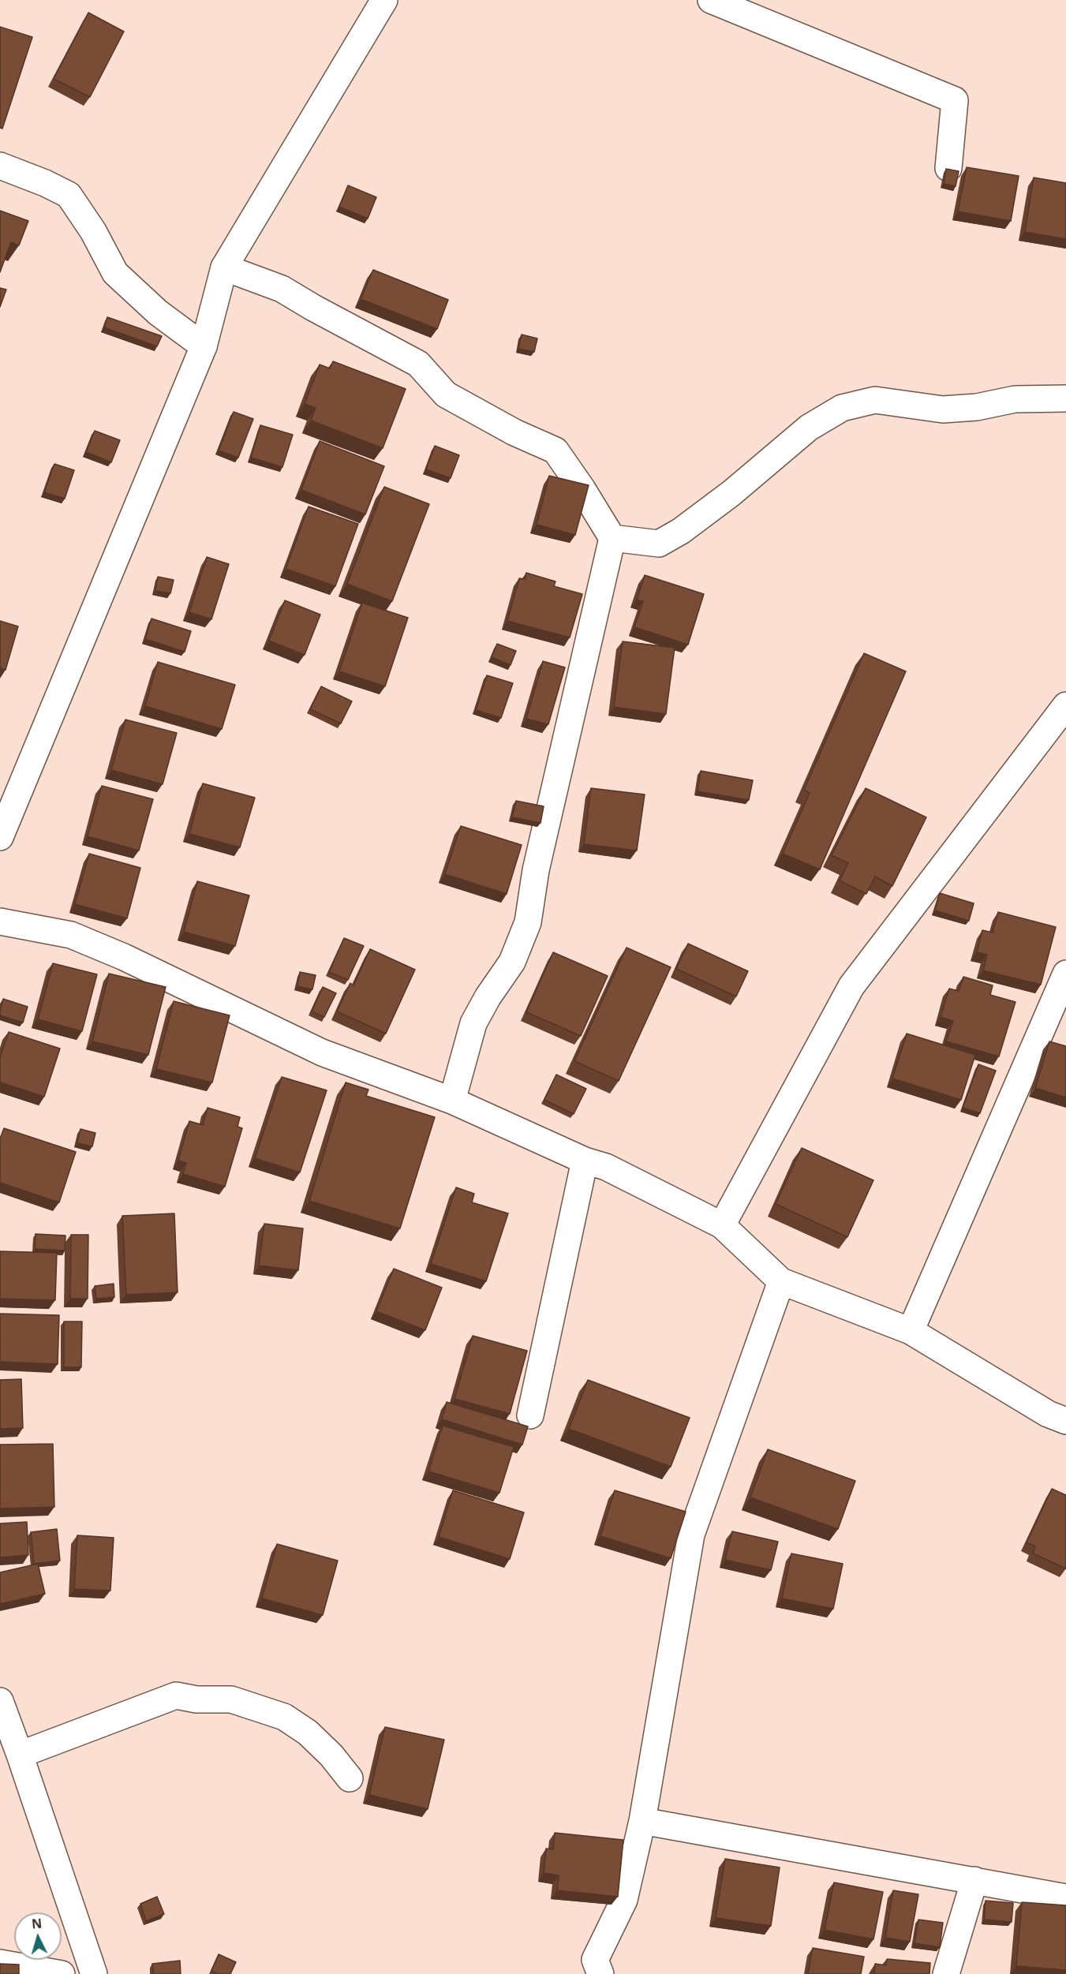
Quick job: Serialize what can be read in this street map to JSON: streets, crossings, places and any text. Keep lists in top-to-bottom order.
{
  "north": "top"
}
